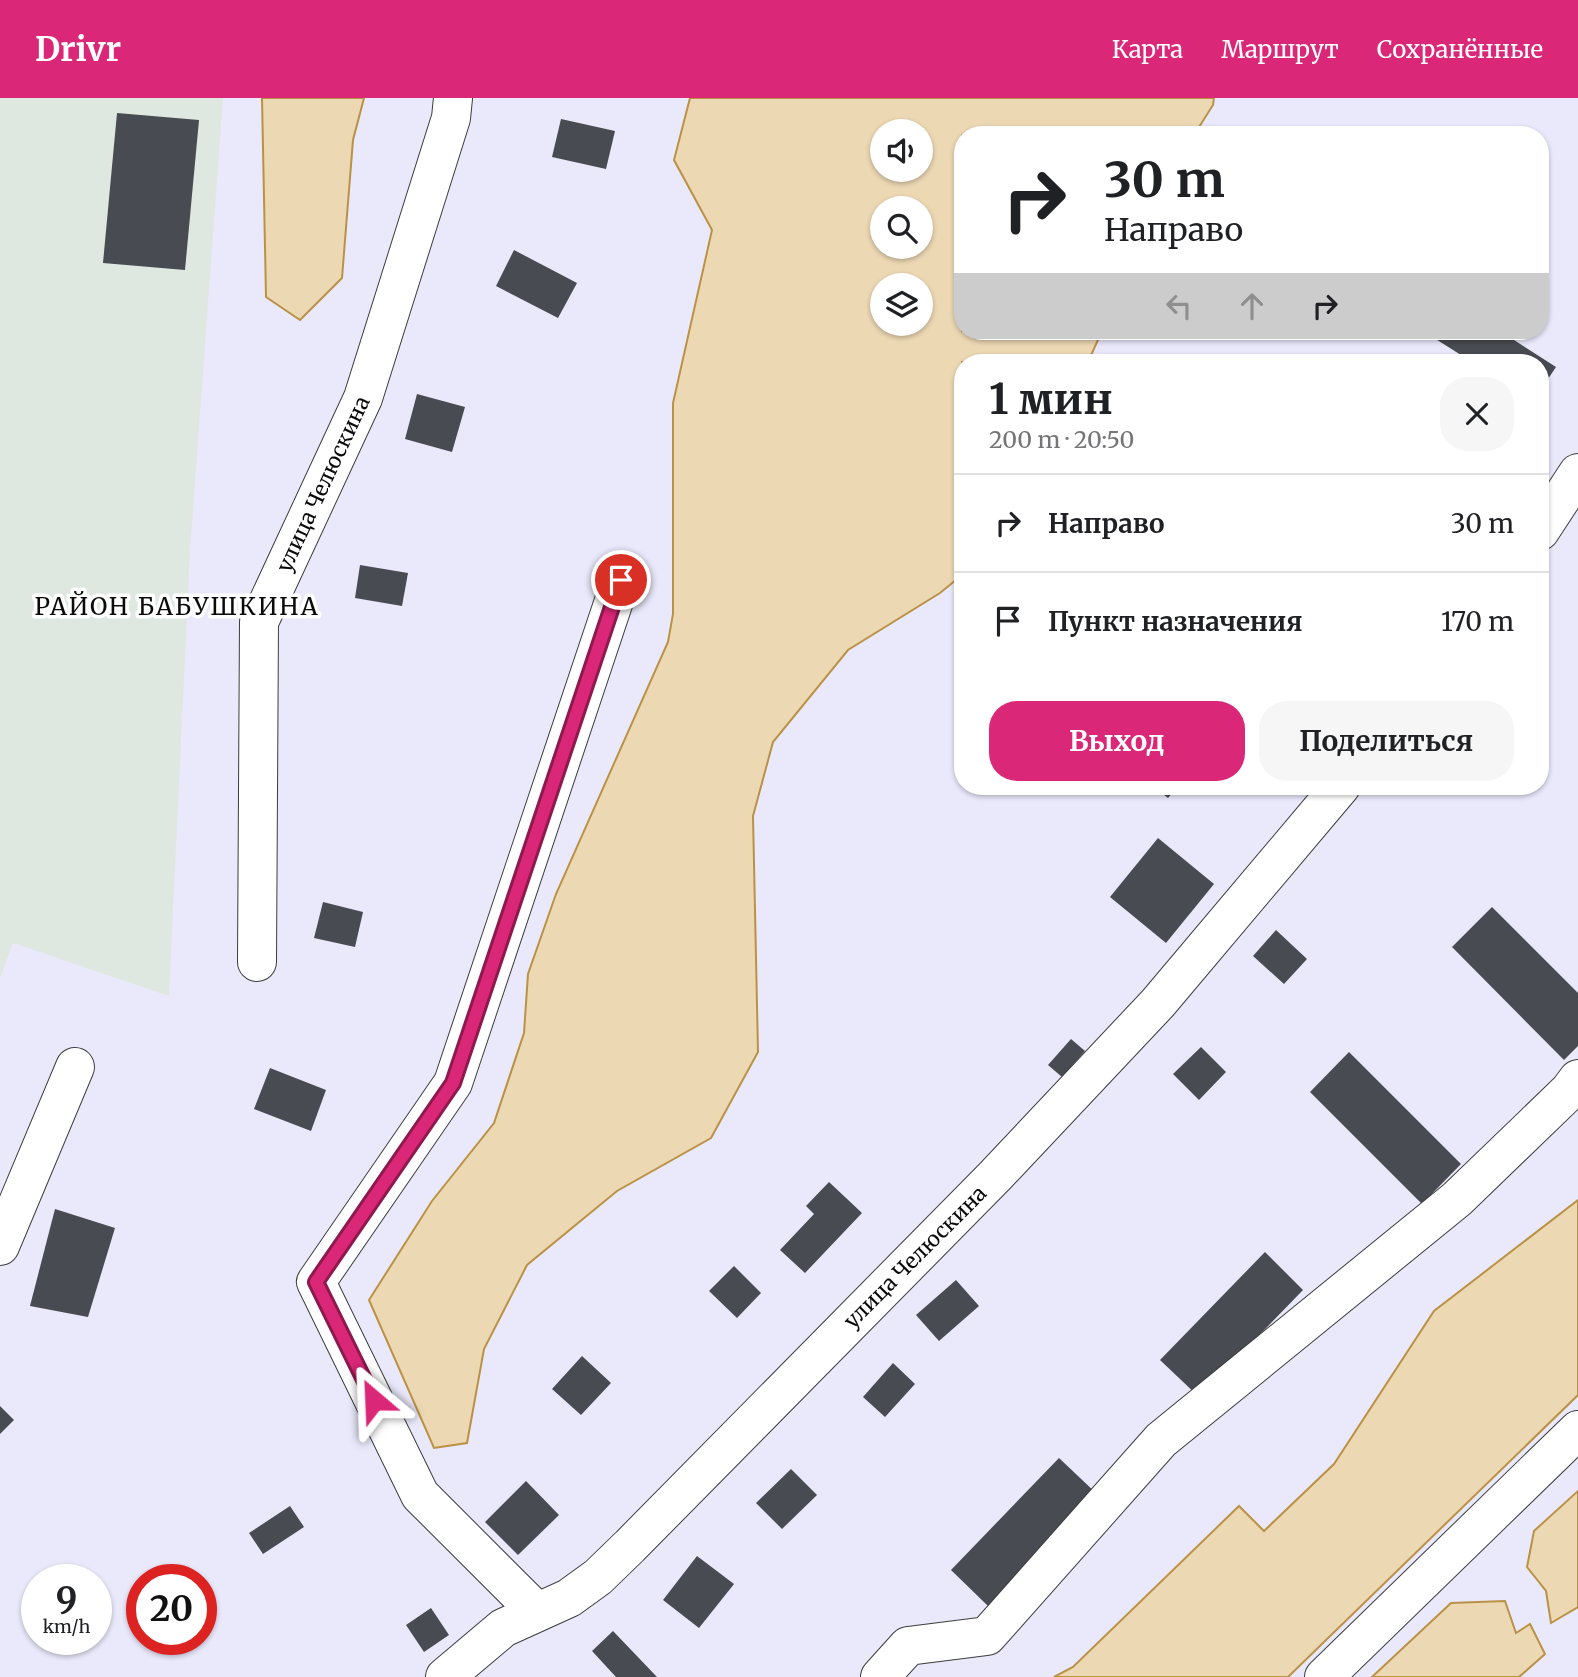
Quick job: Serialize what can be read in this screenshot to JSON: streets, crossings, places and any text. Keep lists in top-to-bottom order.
{
  "streets": {
    "street": ["улица Челюскина"]
  },
  "districts": ["РАЙОН БАБУШКИНА"],
  "page": {
    "header": "Drivr",
    "nav": ["Карта", "Маршрут", "Сохранённые"],
    "turn": ["30 m", "Направо"],
    "heading": ["1 мин", "200 m · 20:50"],
    "list": [
      {
        "name": "Направо",
        "value": "30 m"
      },
      {
        "name": "Пункт назначения",
        "value": "170 m"
      }
    ],
    "buttons": ["Выход", "Поделиться"],
    "speed": "9 km/h",
    "limit": "20"
  }
}
